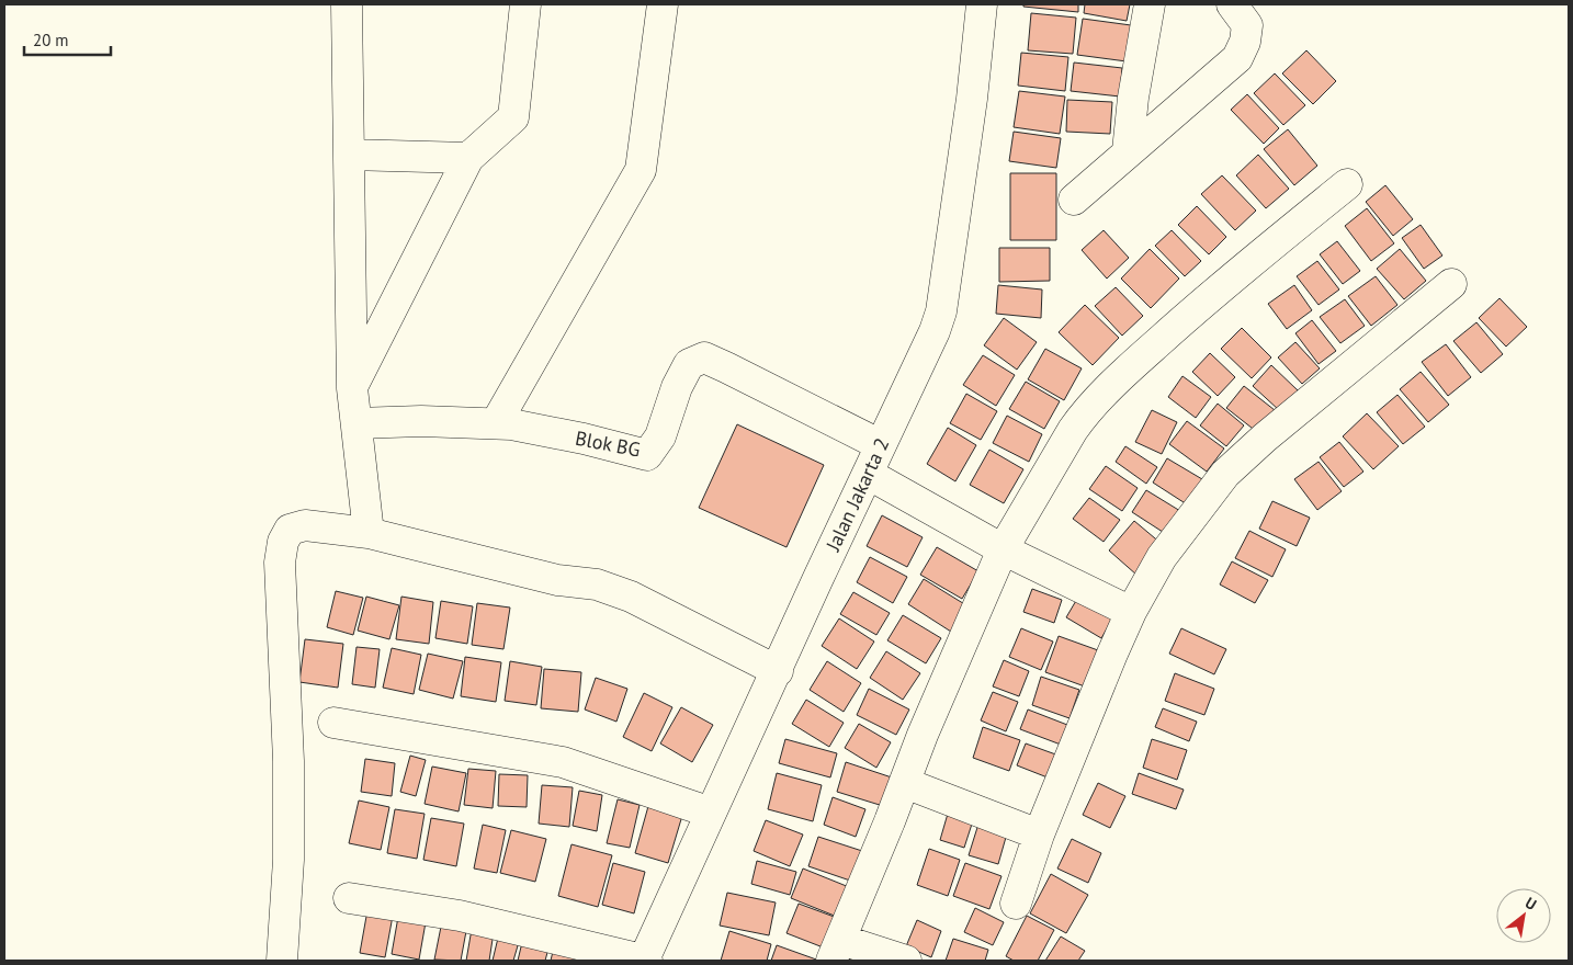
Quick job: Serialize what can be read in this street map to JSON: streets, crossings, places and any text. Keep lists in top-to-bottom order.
{
  "streets": {
    "street": ["Blok BG", "Jalan Jakarta 2"]
  },
  "crossings": [
    ["Blok BG", "Jalan Jakarta 2"]
  ],
  "scale_bar": "20 m",
  "north": "top right"
}
